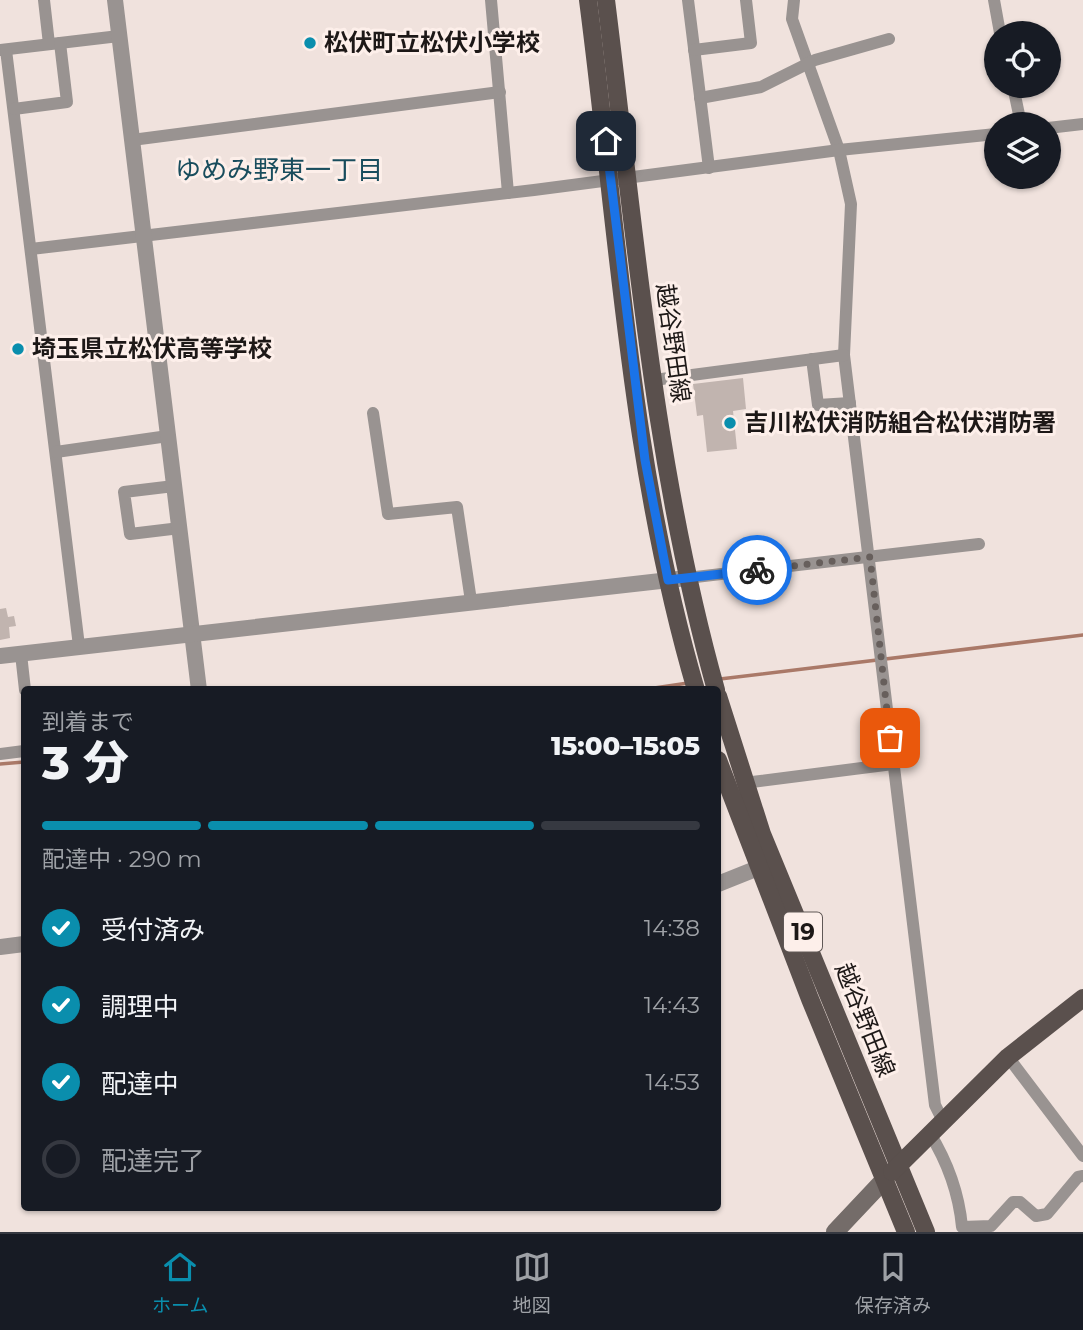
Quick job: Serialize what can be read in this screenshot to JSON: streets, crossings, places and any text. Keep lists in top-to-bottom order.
{
  "streets": {
    "main road": ["越谷野田線", "19"]
  },
  "districts": ["ゆめみ野東一丁目"],
  "places": ["松伏町立松伏小学校", "埼玉県立松伏高等学校", "吉川松伏消防組合松伏消防署"],
  "page": {
    "heading": ["3 分", "到着まで", "15:00–15:05"],
    "bar": "配達中 · 290 m",
    "list": [
      ["受付済み", "14:38"],
      ["調理中", "14:43"],
      ["配達中", "14:53"],
      "配達完了"
    ],
    "tabs": ["ホーム", "地図", "保存済み"]
  }
}
